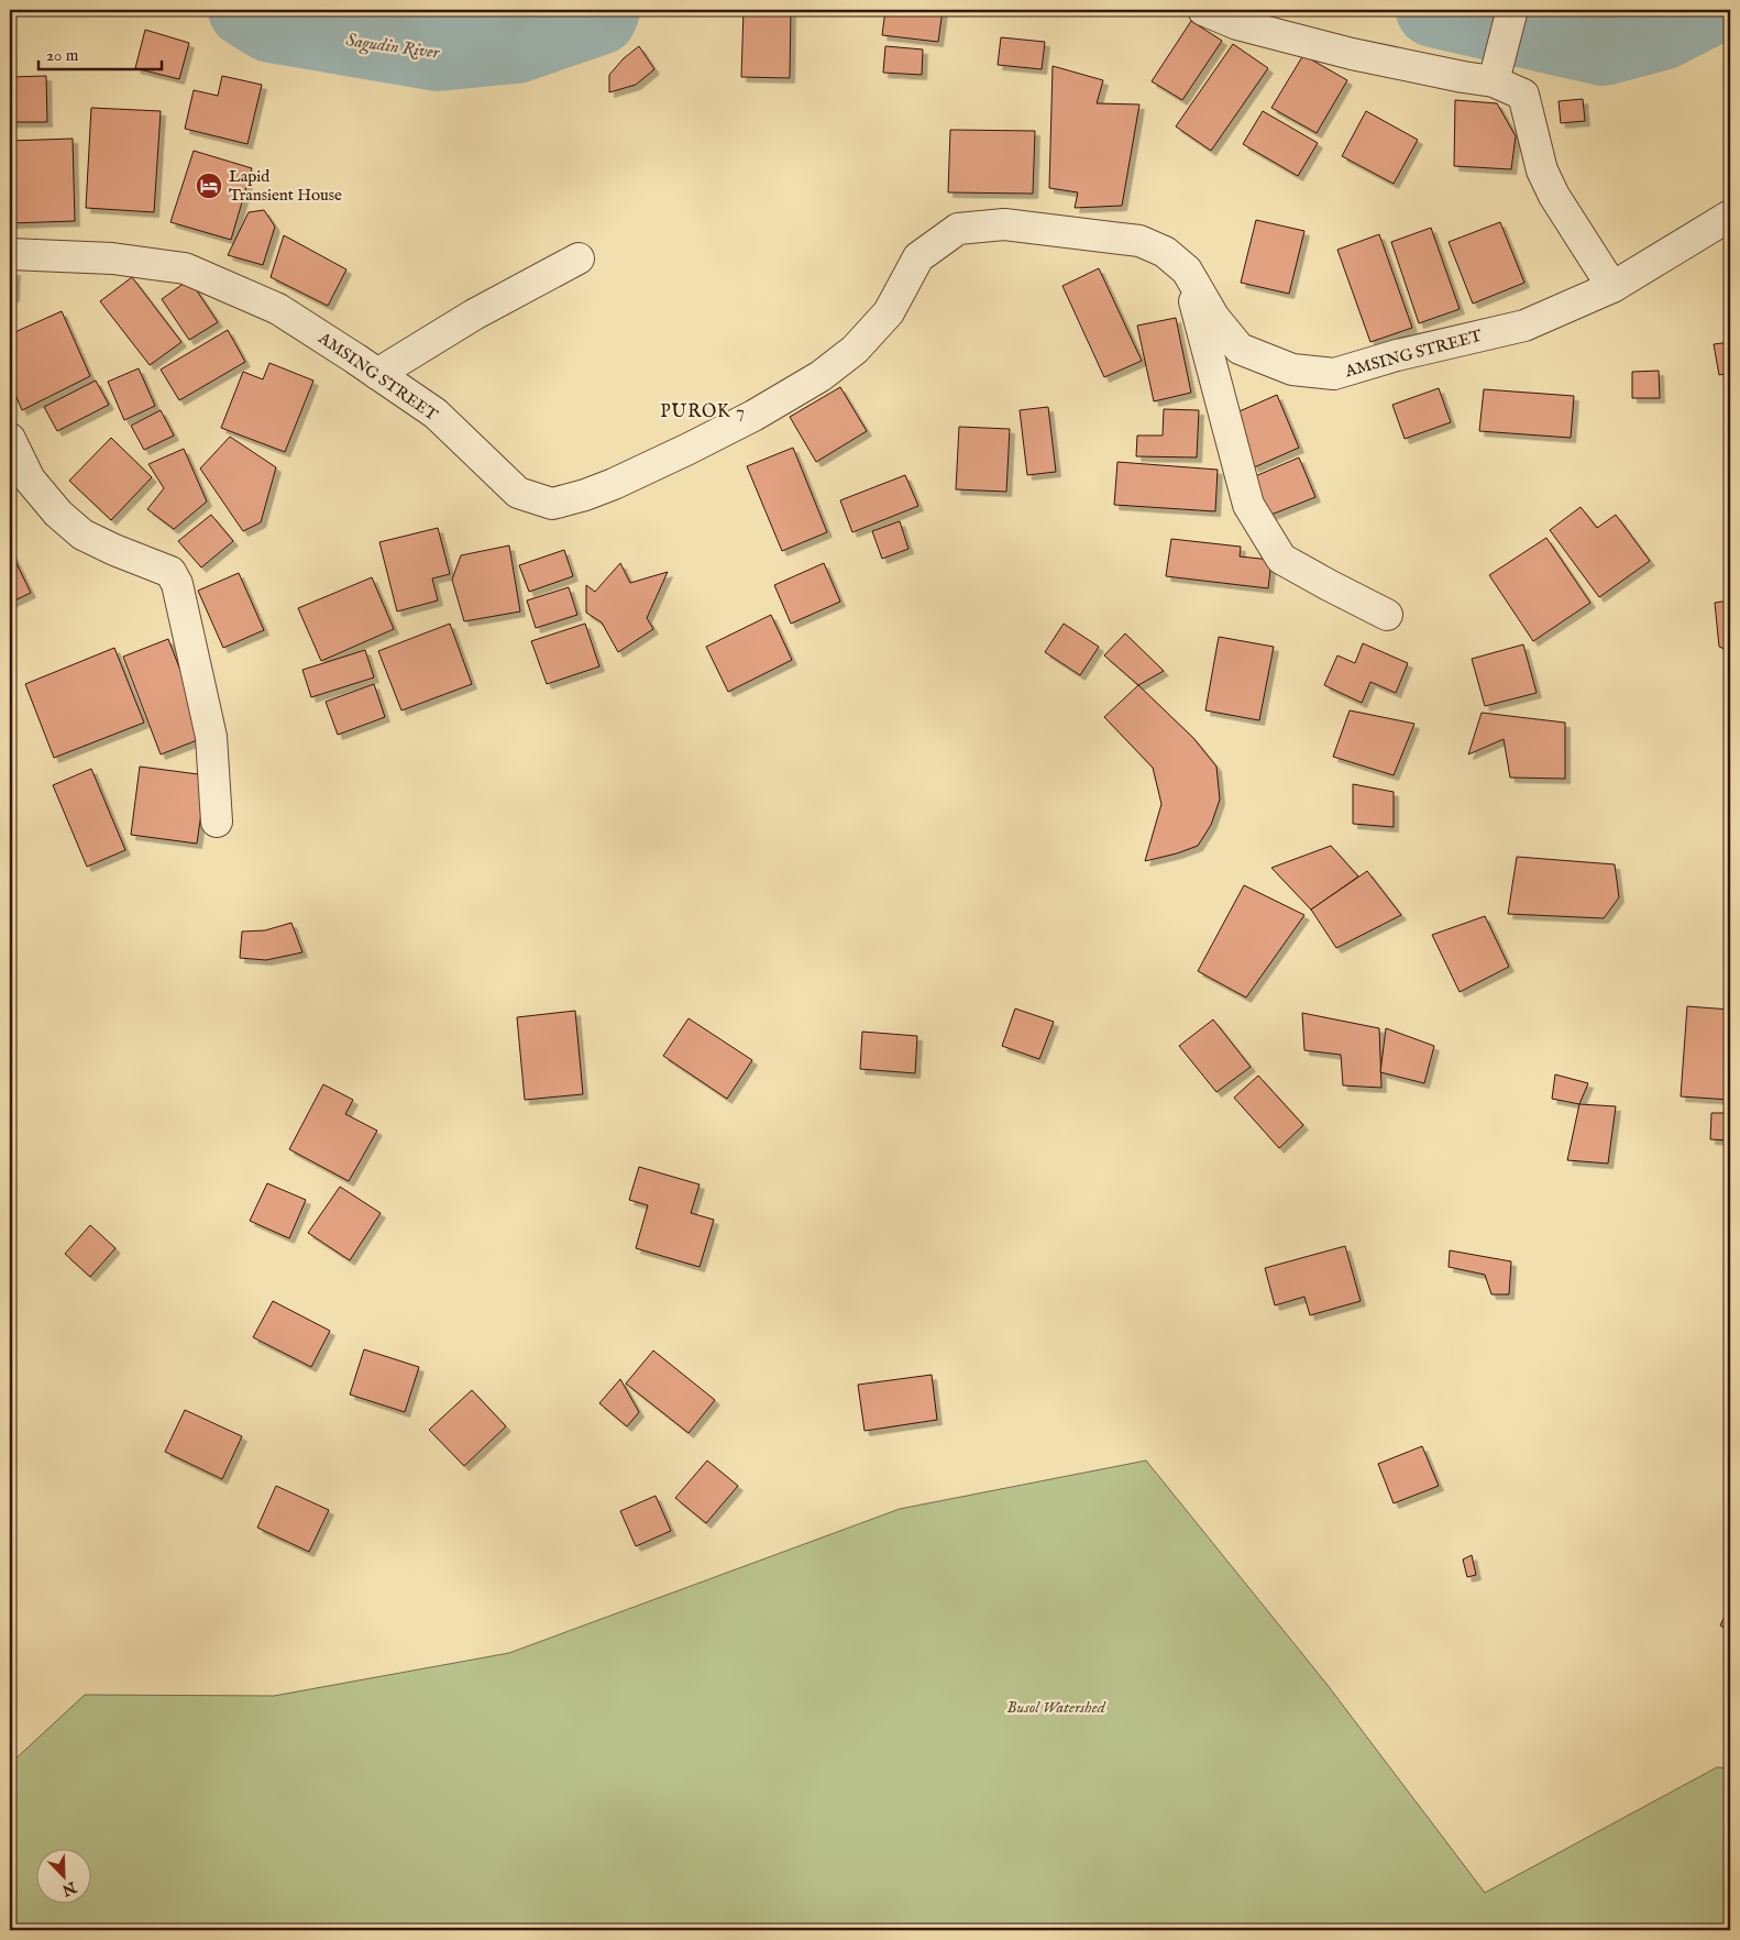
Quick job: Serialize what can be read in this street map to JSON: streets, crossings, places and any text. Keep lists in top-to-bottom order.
{
  "streets": {
    "street": ["AMSING STREET"]
  },
  "districts": ["PUROK 7"],
  "water": ["Sagudin River"],
  "parks": ["Busol Watershed"],
  "places": {
    "hotel": ["Lapid Transient House"]
  },
  "scale_bar": "20 m",
  "north": "bottom right"
}
